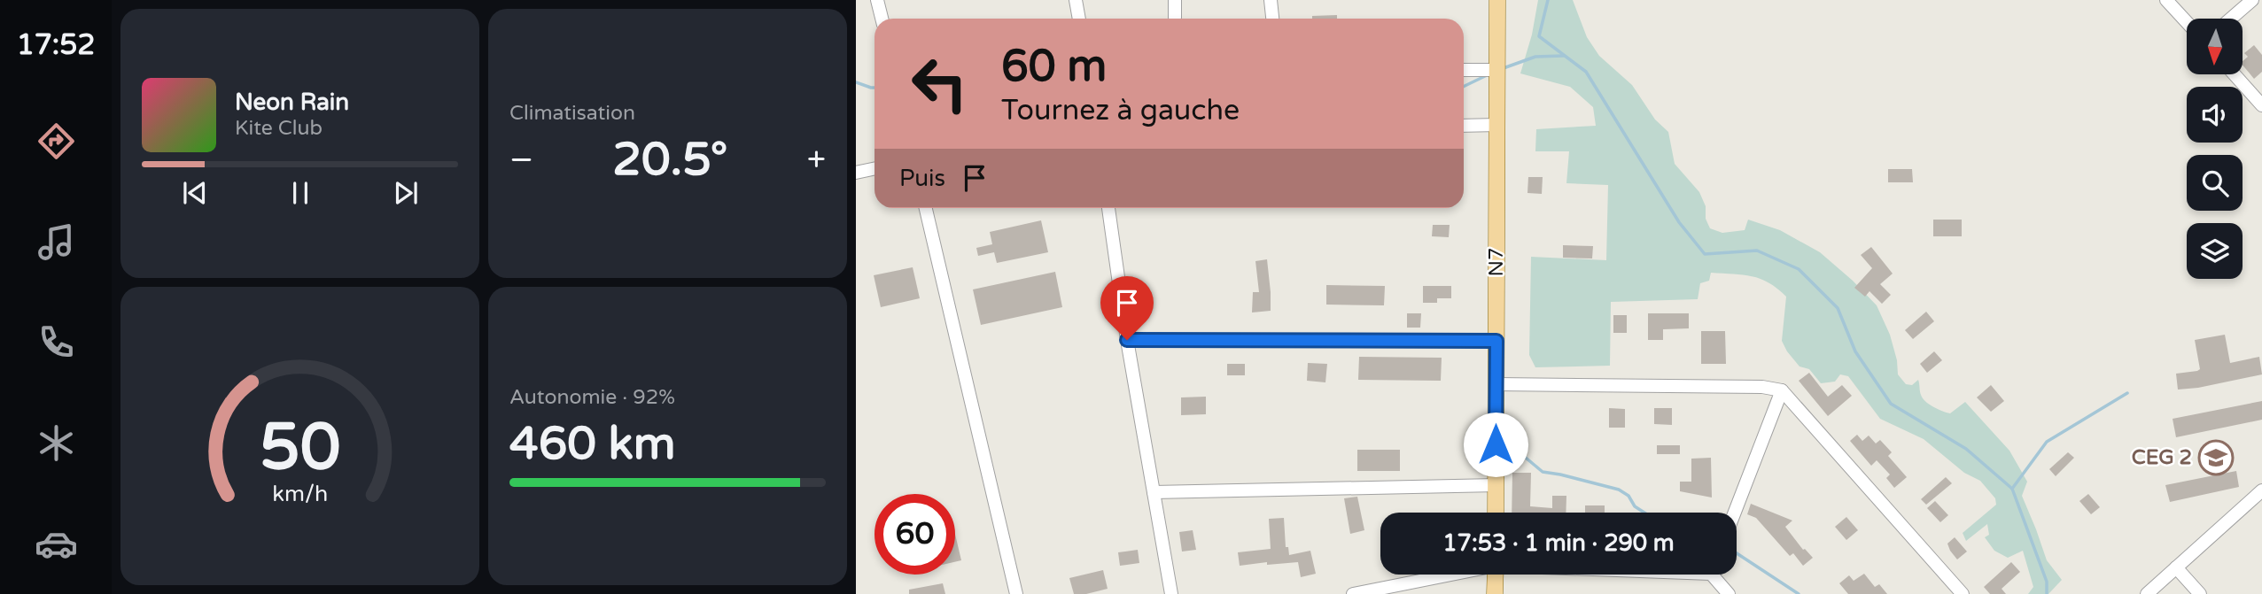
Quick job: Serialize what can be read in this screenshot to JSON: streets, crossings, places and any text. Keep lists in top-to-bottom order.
{
  "streets": {
    "main road": ["N7"]
  },
  "places": {
    "school or university": ["CEG 2"]
  },
  "north": "bottom",
  "page": {
    "tabs": "17:52",
    "tile": [
      "Climatisation",
      ["Autonomie · 92%", "460 km"]
    ],
    "turn": ["60 m", "Tournez à gauche"],
    "song": ["Neon Rain", "Kite Club"],
    "heat": ["−", "20.5°", "+"],
    "then": "Puis",
    "limit": "60",
    "trip": "17:53 · 1 min · 290 m",
    "gauge": ["50", "km/h"]
  }
}
